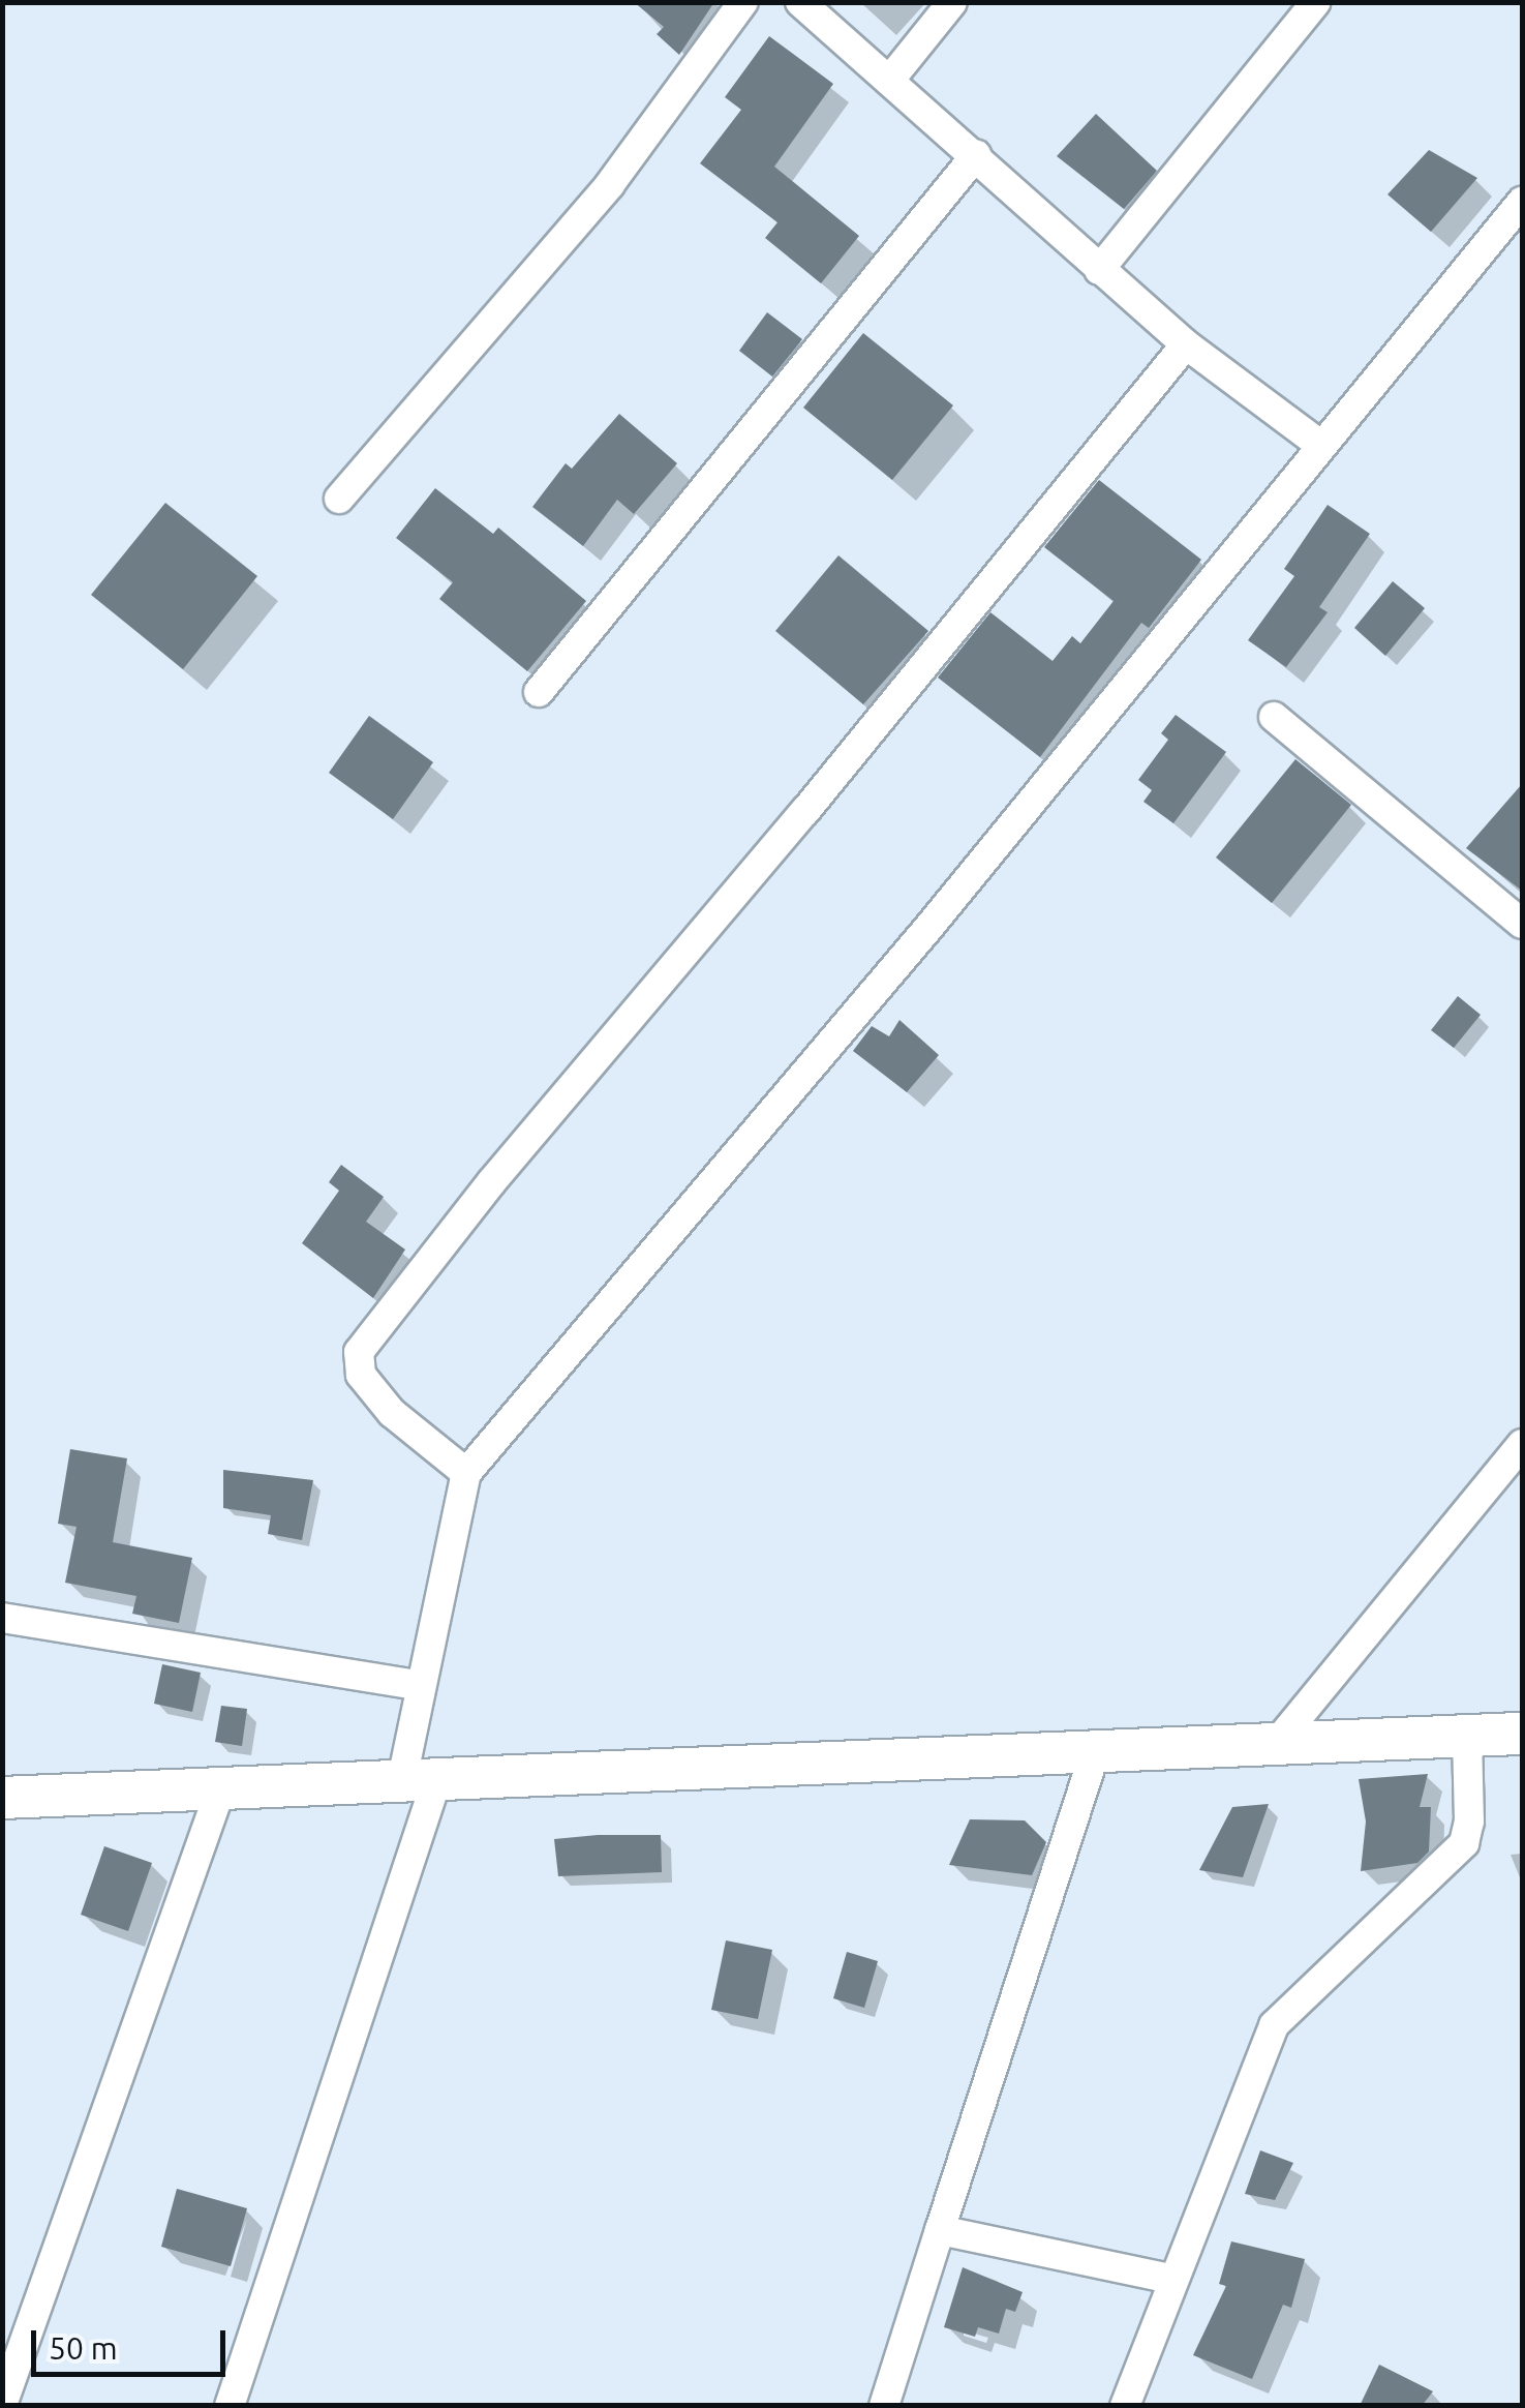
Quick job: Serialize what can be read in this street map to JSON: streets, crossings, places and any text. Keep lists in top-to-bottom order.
{
  "scale_bar": "50 m"
}
